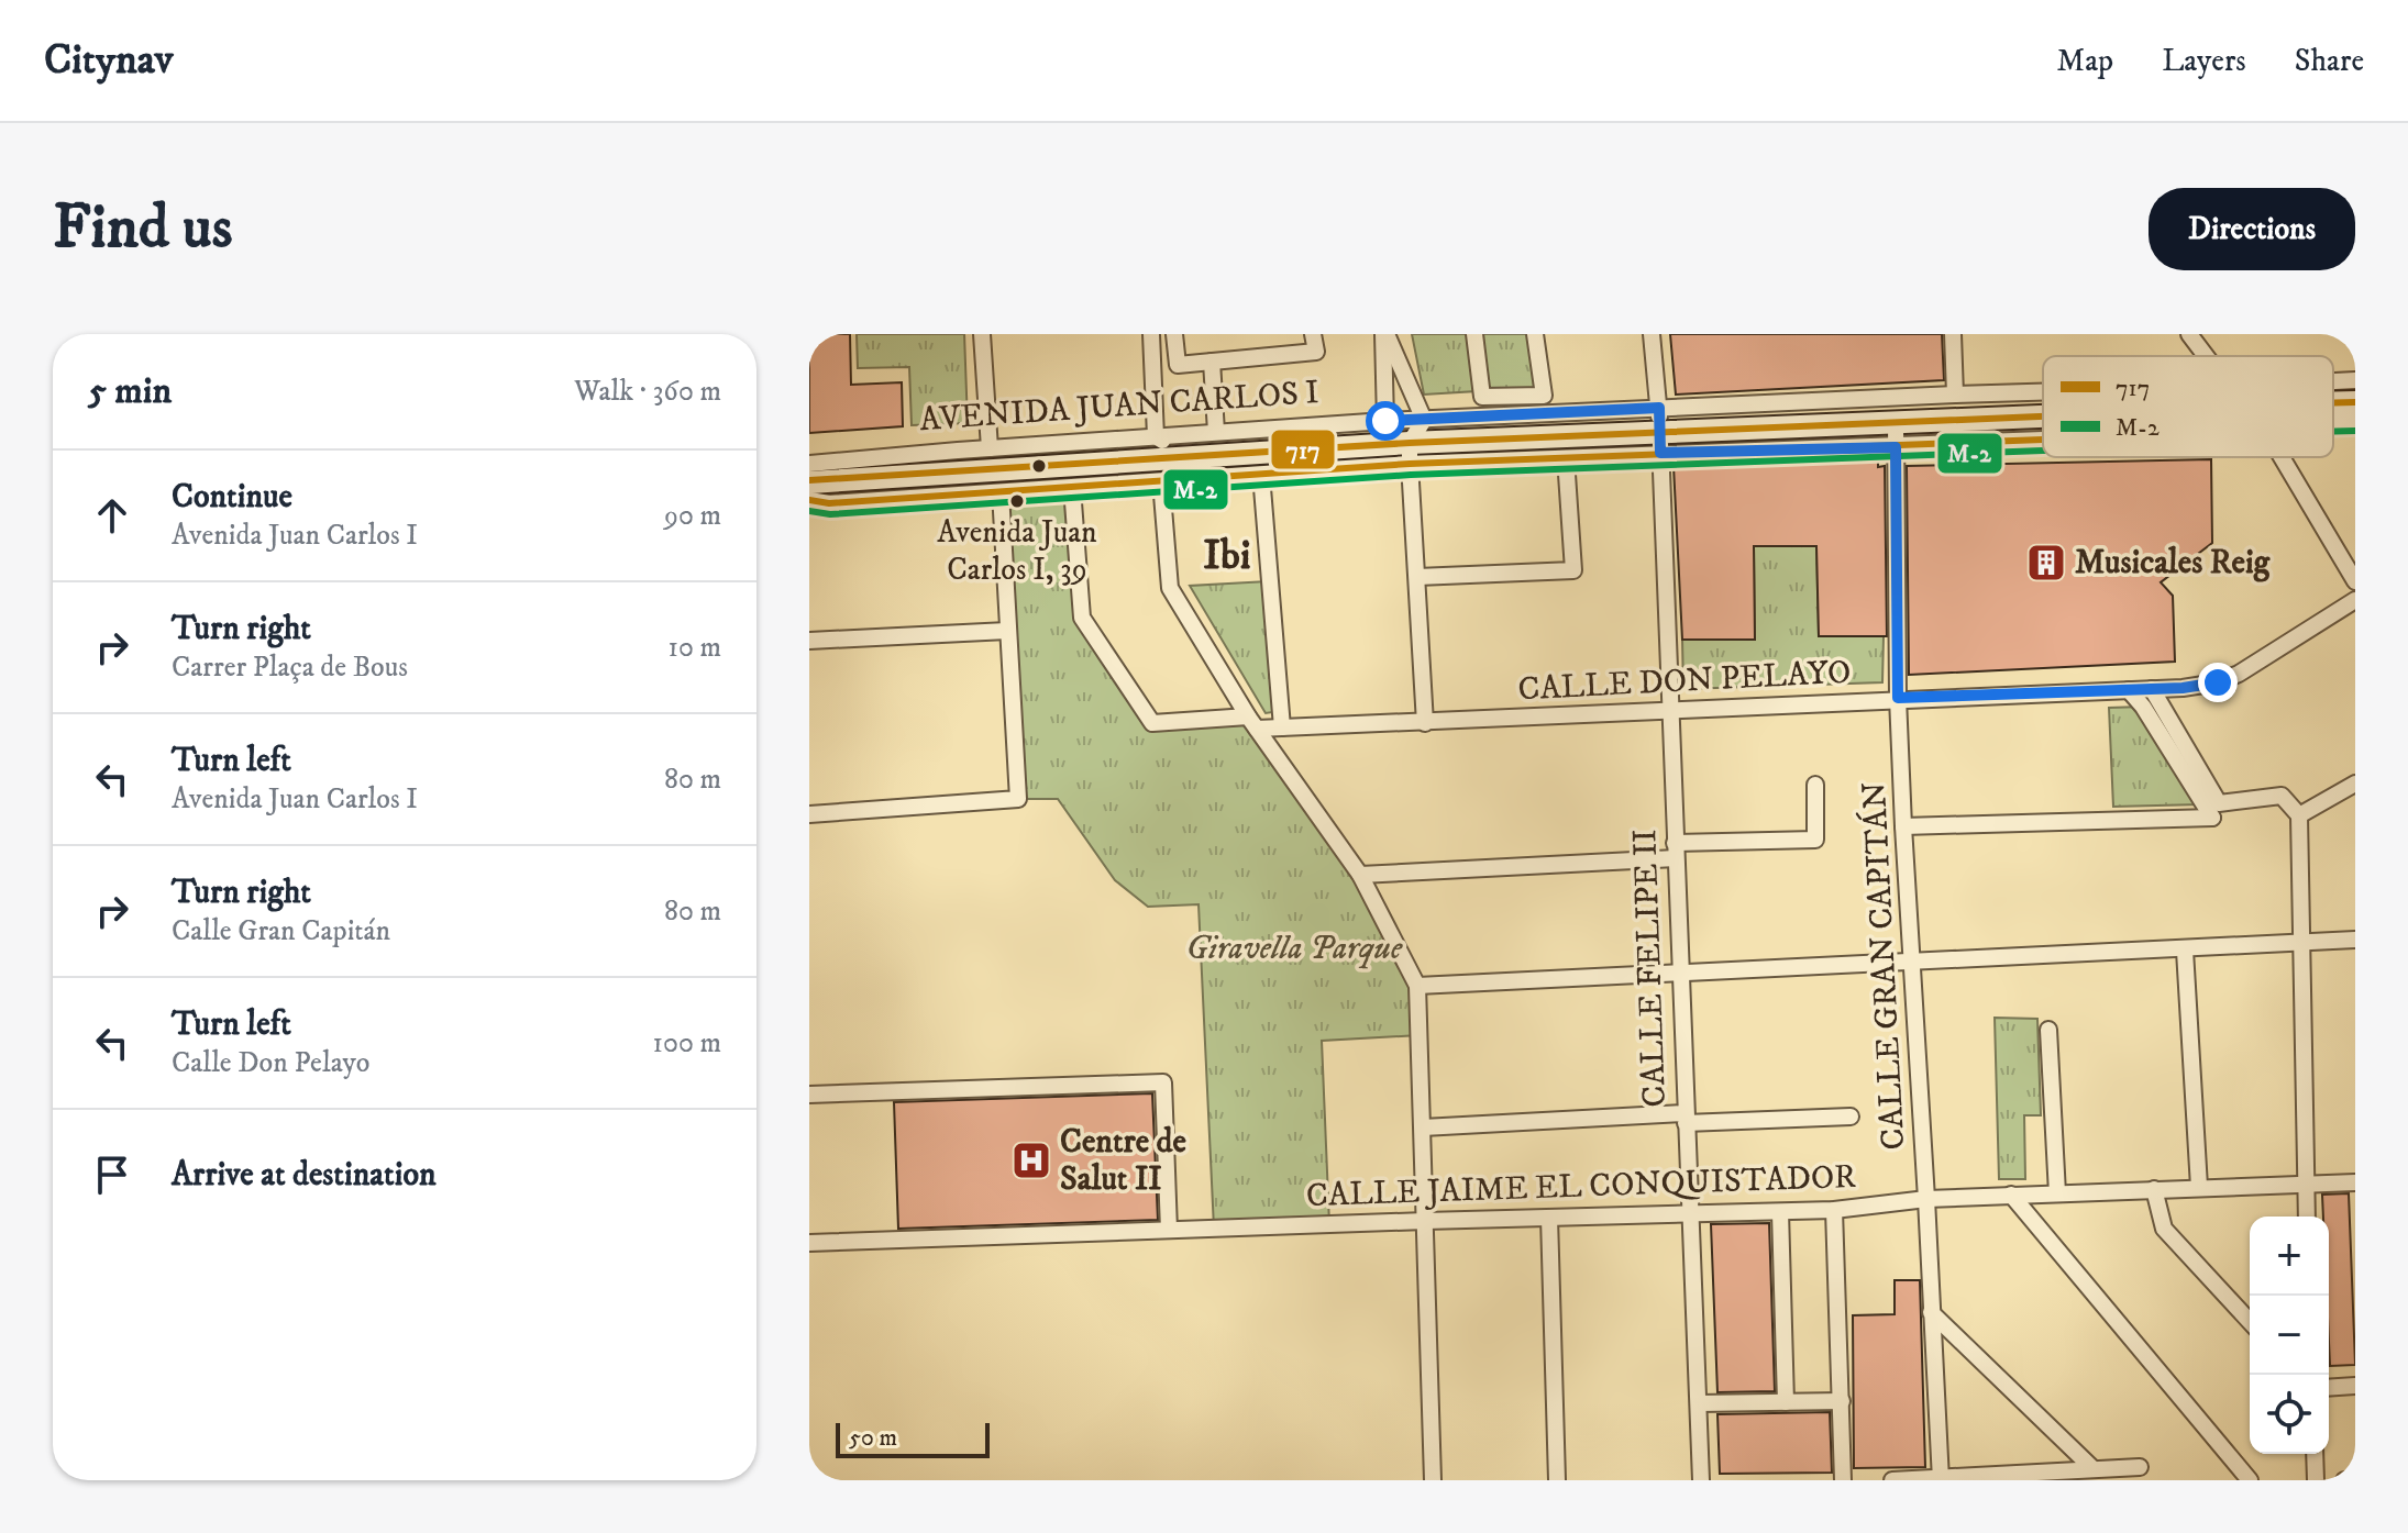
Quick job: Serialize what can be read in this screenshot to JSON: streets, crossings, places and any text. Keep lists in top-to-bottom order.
{
  "streets": {
    "main road": ["AVENIDA JUAN CARLOS I"],
    "street": [
      "CALLE DON PELAYO",
      "CALLE GRAN CAPITÁN",
      "CALLE FELIPE II",
      "CALLE JAIME EL CONQUISTADOR"
    ]
  },
  "crossings": [
    ["AVENIDA JUAN CARLOS I", "CALLE DON PELAYO"],
    ["AVENIDA JUAN CARLOS I", "CALLE GRAN CAPITÁN"],
    ["AVENIDA JUAN CARLOS I", "CALLE FELIPE II"],
    ["CALLE DON PELAYO", "CALLE GRAN CAPITÁN"],
    ["CALLE DON PELAYO", "CALLE FELIPE II"],
    ["CALLE GRAN CAPITÁN", "CALLE JAIME EL CONQUISTADOR"],
    ["CALLE FELIPE II", "CALLE JAIME EL CONQUISTADOR"]
  ],
  "districts": ["Ibi"],
  "parks": ["Giravella Parque"],
  "places": {
    "other": ["Avenida Juan Carlos I, 39"],
    "building": ["Musicales Reig"],
    "hospital": ["Centre de Salut II"]
  },
  "lines": ["transit line 717", "transit line M-2"],
  "legend": ["717", "M-2"],
  "scale_bar": "50 m",
  "page": {
    "header": "Citynav",
    "nav": ["Map", "Layers", "Share"],
    "buttons": "Directions",
    "title": "Find us",
    "heading": ["5 min", "Walk · 360 m"],
    "list": [
      ["Continue", "Avenida Juan Carlos I", "90 m"],
      ["Turn right", "Carrer Plaça de Bous", "10 m"],
      ["Turn left", "Avenida Juan Carlos I", "80 m"],
      ["Turn right", "Calle Gran Capitán", "80 m"],
      ["Turn left", "Calle Don Pelayo", "100 m"],
      "Arrive at destination"
    ],
    "map_buttons": ["+", "−"],
    "scale": "50 m"
  }
}
